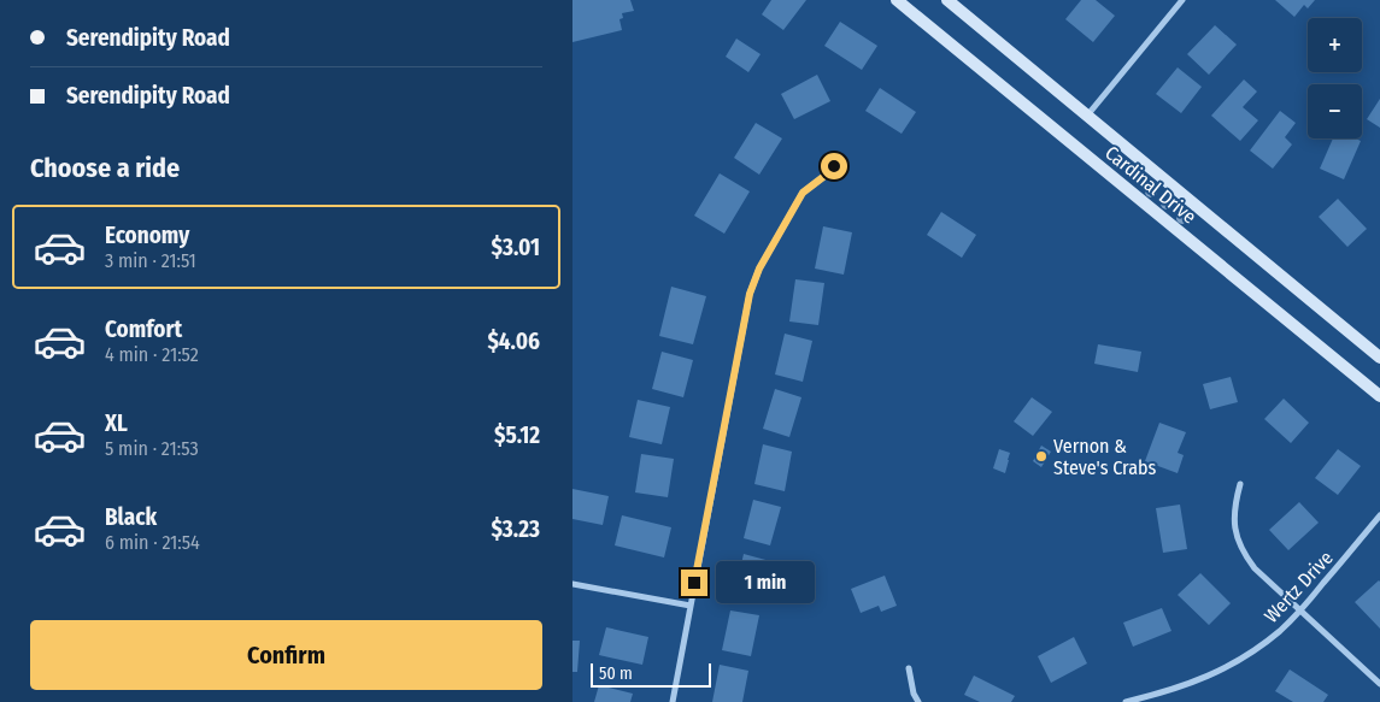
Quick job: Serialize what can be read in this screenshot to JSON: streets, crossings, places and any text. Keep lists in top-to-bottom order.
{
  "streets": {
    "main road": ["Cardinal Drive"],
    "street": ["Wertz Drive"]
  },
  "places": ["Vernon & Steve's Crabs"],
  "scale_bar": "50 m",
  "page": {
    "banner": ["Serendipity Road", "Serendipity Road"],
    "map_buttons": ["+", "−"],
    "heading": "Choose a ride",
    "list": [
      {
        "name": "Economy",
        "note": "3 min · 21:51",
        "value": "$3.01"
      },
      {
        "name": "Comfort",
        "note": "4 min · 21:52",
        "value": "$4.06"
      },
      {
        "name": "XL",
        "note": "5 min · 21:53",
        "value": "$5.12"
      },
      {
        "name": "Black",
        "note": "6 min · 21:54",
        "value": "$3.23"
      }
    ],
    "bubble": "1 min",
    "buttons": "Confirm",
    "scale": "50 m"
  }
}
